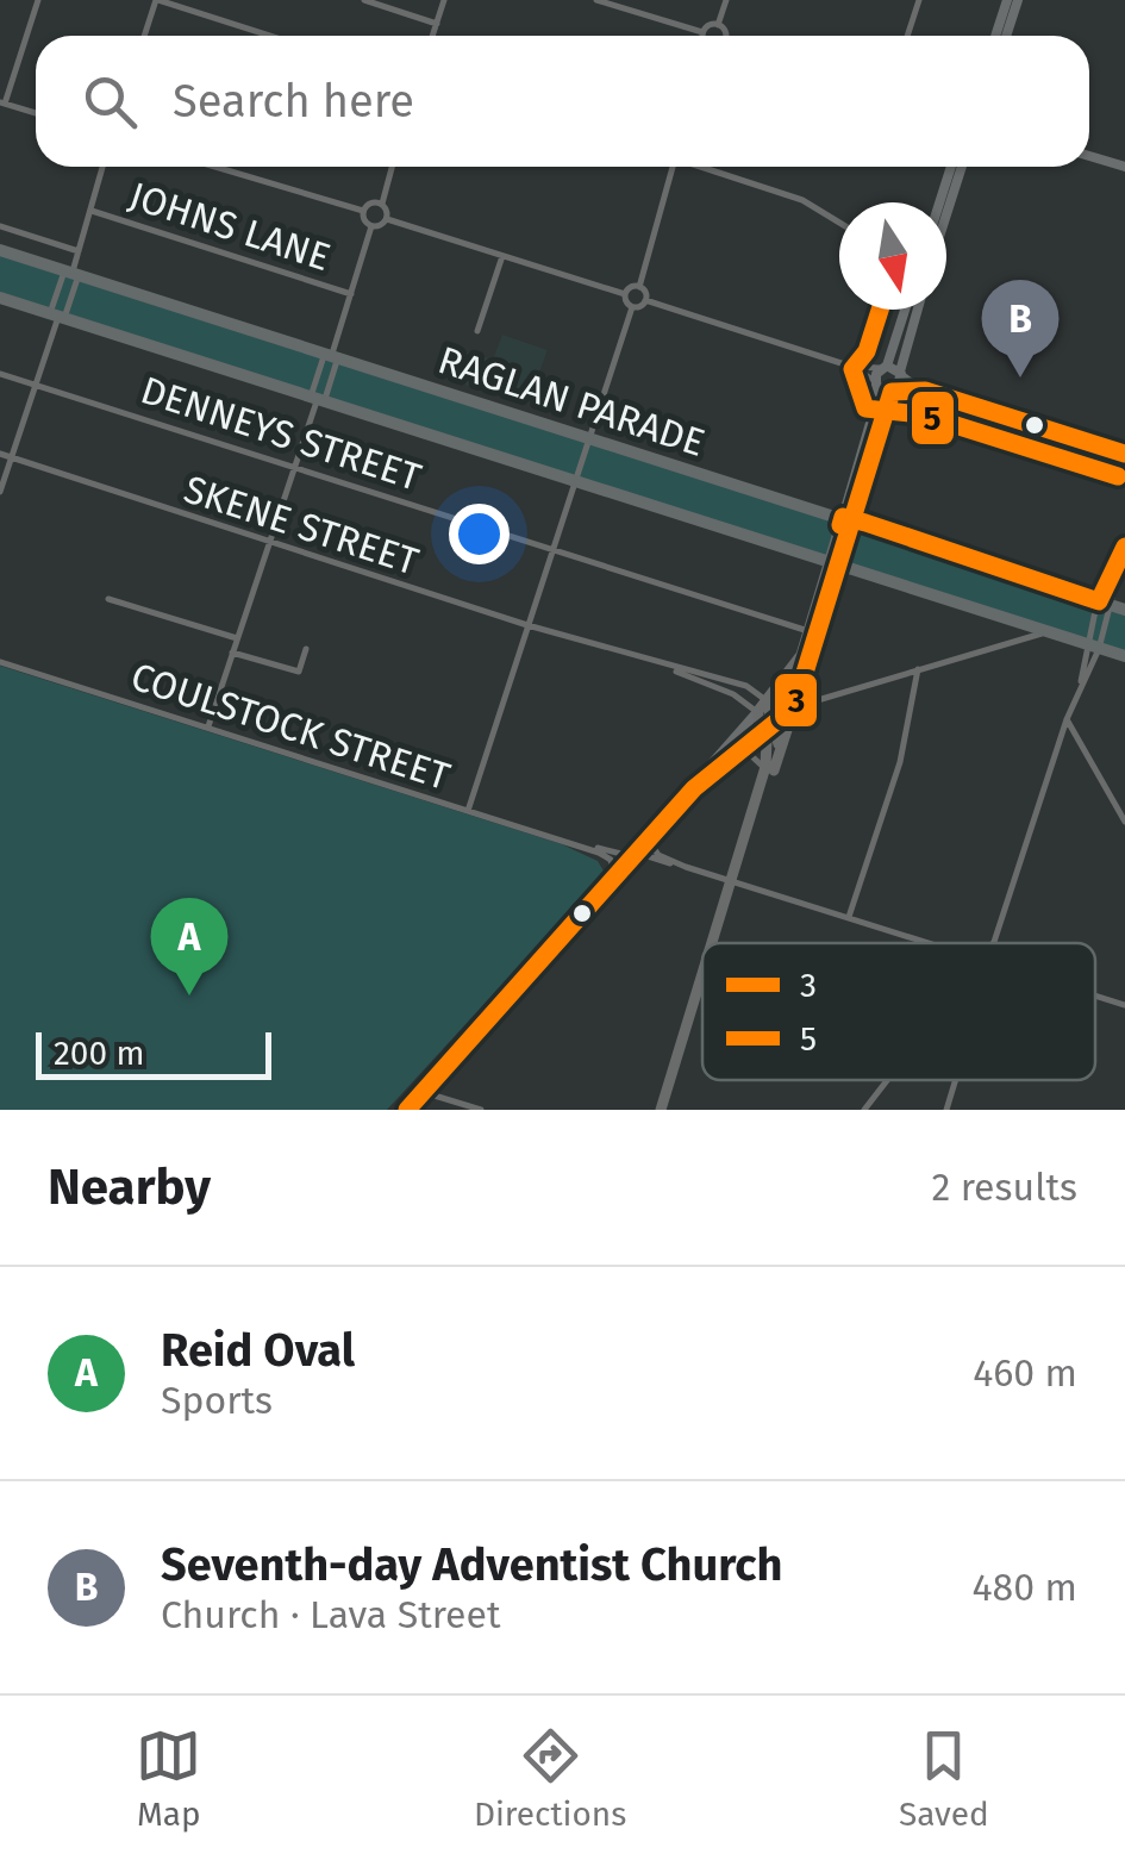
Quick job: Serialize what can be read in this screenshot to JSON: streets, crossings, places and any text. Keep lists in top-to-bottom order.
{
  "streets": {
    "highway": ["RAGLAN PARADE"],
    "street": [
      "JOHNS LANE",
      "DENNEYS STREET",
      "SKENE STREET",
      "COULSTOCK STREET"
    ]
  },
  "lines": ["transit line 5", "transit line 3"],
  "legend": ["3", "5"],
  "scale_bar": "200 m",
  "north": "bottom",
  "page": {
    "search": "Search here",
    "pins": ["B", "A"],
    "scale": "200 m",
    "heading": ["Nearby", "2 results"],
    "list": [
      {
        "mark": "A",
        "name": "Reid Oval",
        "note": "Sports",
        "value": "460 m"
      },
      {
        "mark": "B",
        "name": "Seventh-day Adventist Church",
        "note": "Church · Lava Street",
        "value": "480 m"
      }
    ],
    "nav": ["Map", "Directions", "Saved"]
  }
}
